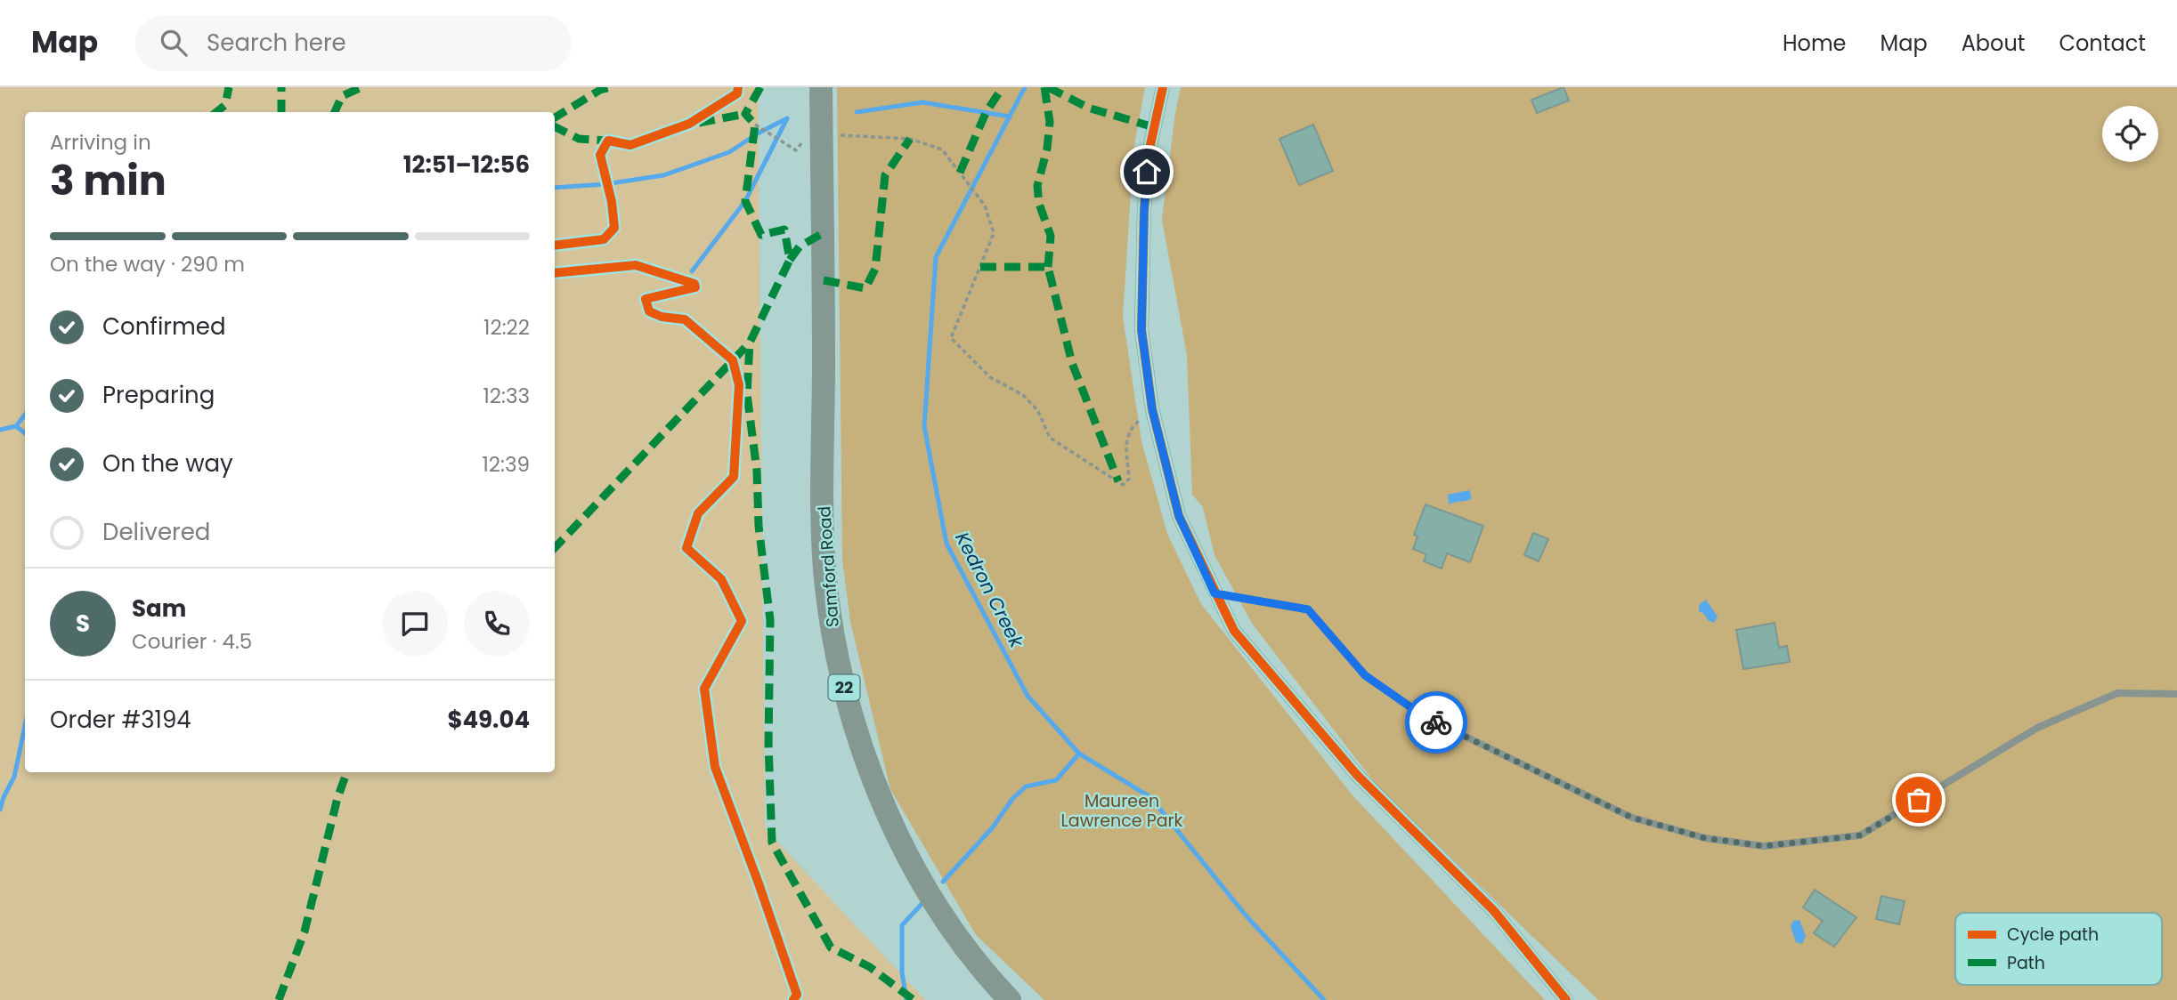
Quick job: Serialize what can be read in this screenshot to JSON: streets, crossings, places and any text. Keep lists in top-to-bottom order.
{
  "streets": {
    "main road": ["Samford Road", "22"]
  },
  "water": ["Kedron Creek"],
  "parks": ["Maureen Lawrence Park"],
  "legend": ["Cycle path", "Path"],
  "page": {
    "header": "Map",
    "search": "Search here",
    "nav": [
      "Home",
      "Map",
      "About",
      "Contact"
    ],
    "heading": ["3 min", "Arriving in", "12:51–12:56"],
    "panel": [
      "Sam",
      "Courier · 4.5",
      "Order #3194",
      "$49.04"
    ],
    "bar": "On the way · 290 m",
    "list": [
      ["Confirmed", "12:22"],
      ["Preparing", "12:33"],
      ["On the way", "12:39"],
      "Delivered"
    ],
    "round": "S"
  }
}
